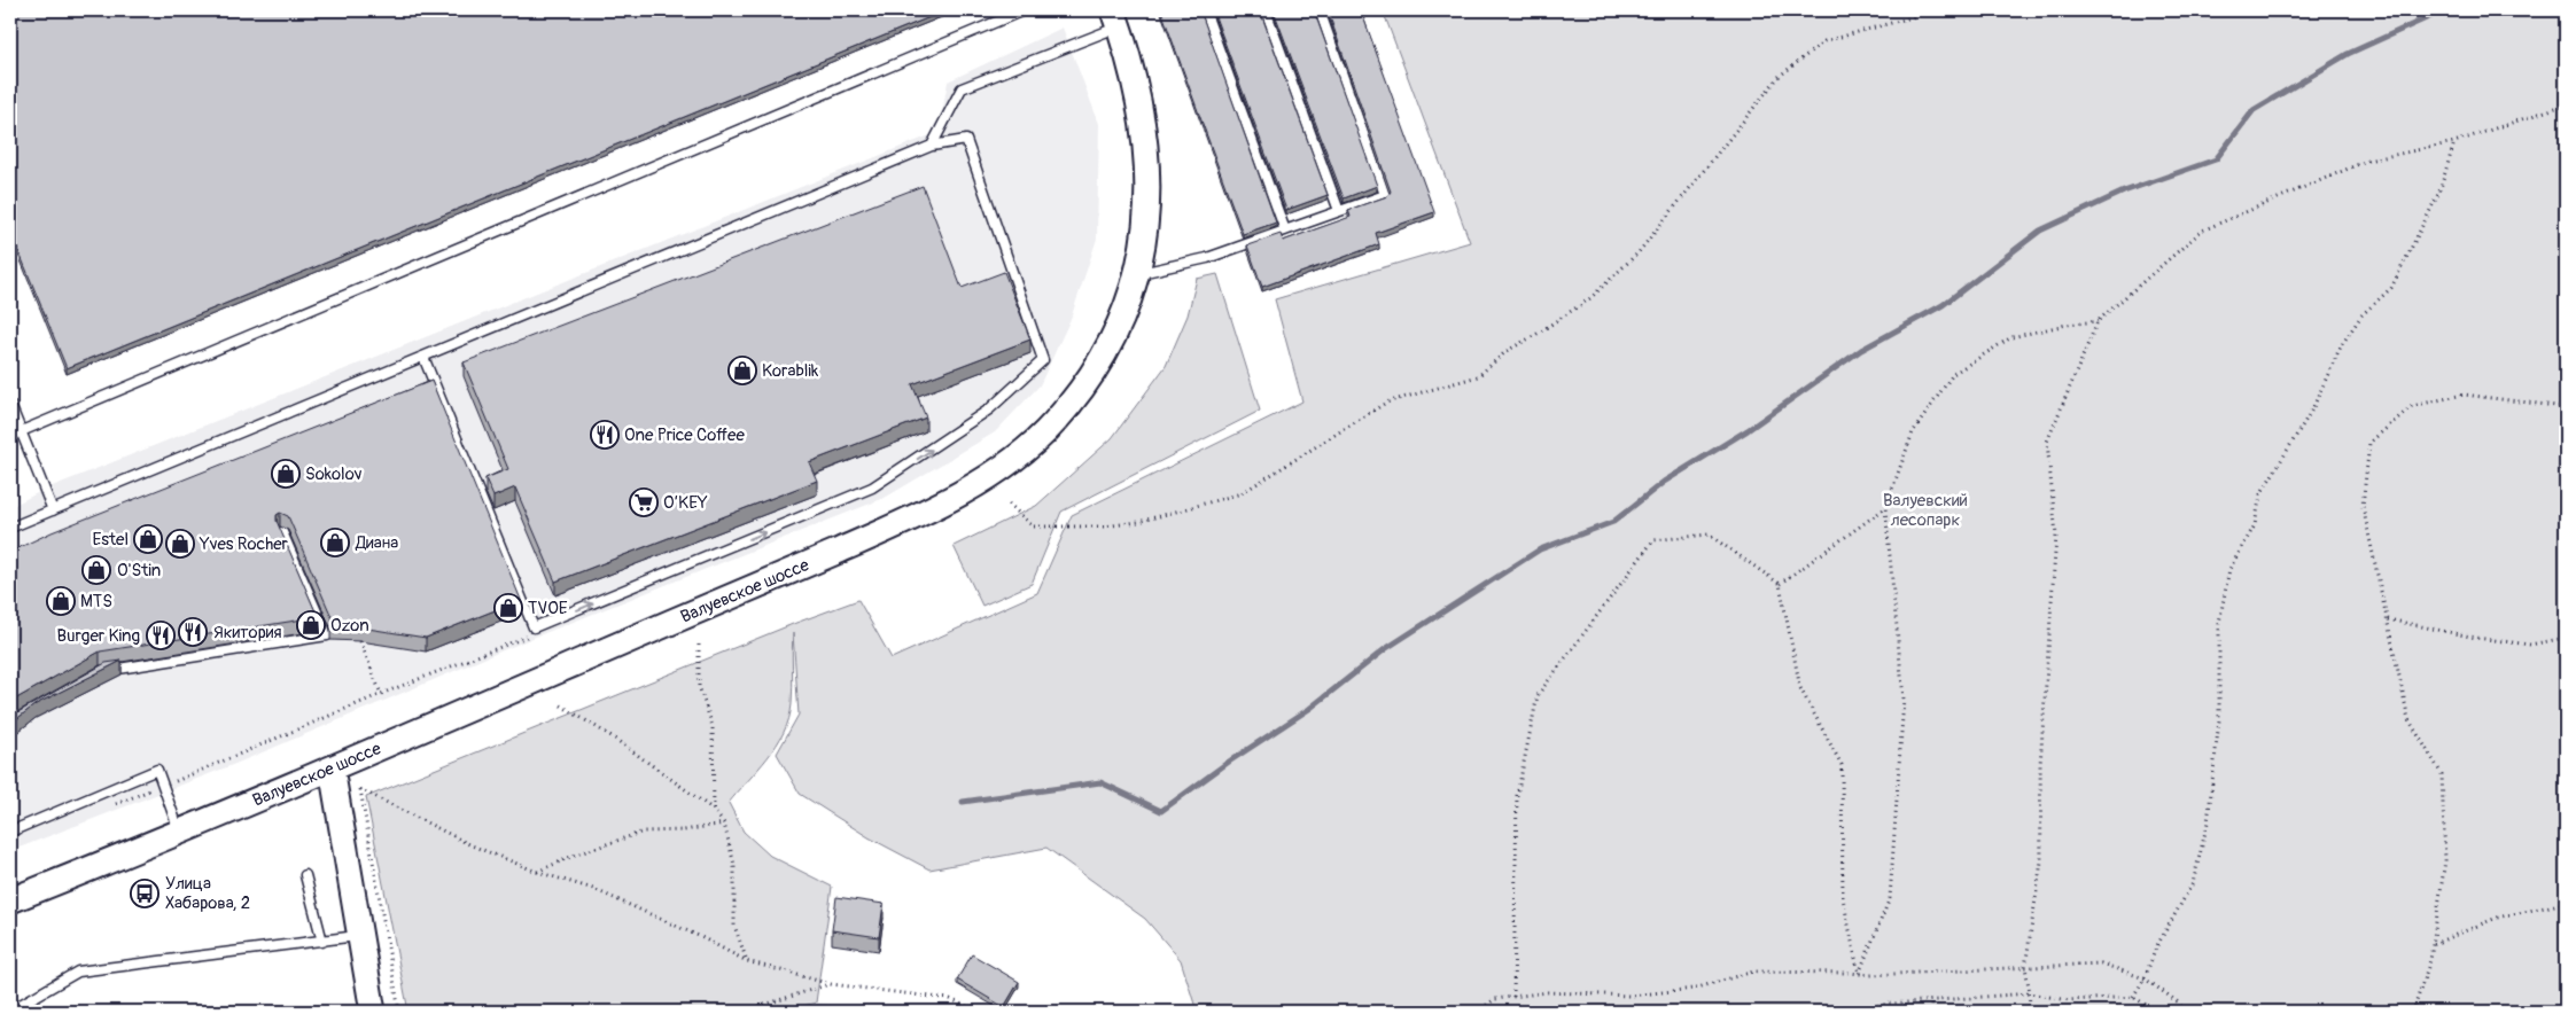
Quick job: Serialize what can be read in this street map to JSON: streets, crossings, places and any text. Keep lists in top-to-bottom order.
{
  "streets": {
    "main road": ["Валуевское шоссе"]
  },
  "parks": ["Валуевский лесопарк"],
  "places": {
    "shop": [
      "Korablik",
      "Sokolov",
      "Estel",
      "Диана",
      "Yves Rocher",
      "O'Stin",
      "MTS",
      "TVOE",
      "Ozon"
    ],
    "restaurant": ["One Price Coffee", "Якитория", "Burger King"],
    "supermarket": ["O’KEY"],
    "bus stop": ["Улица Хабарова, 2"]
  }
}
